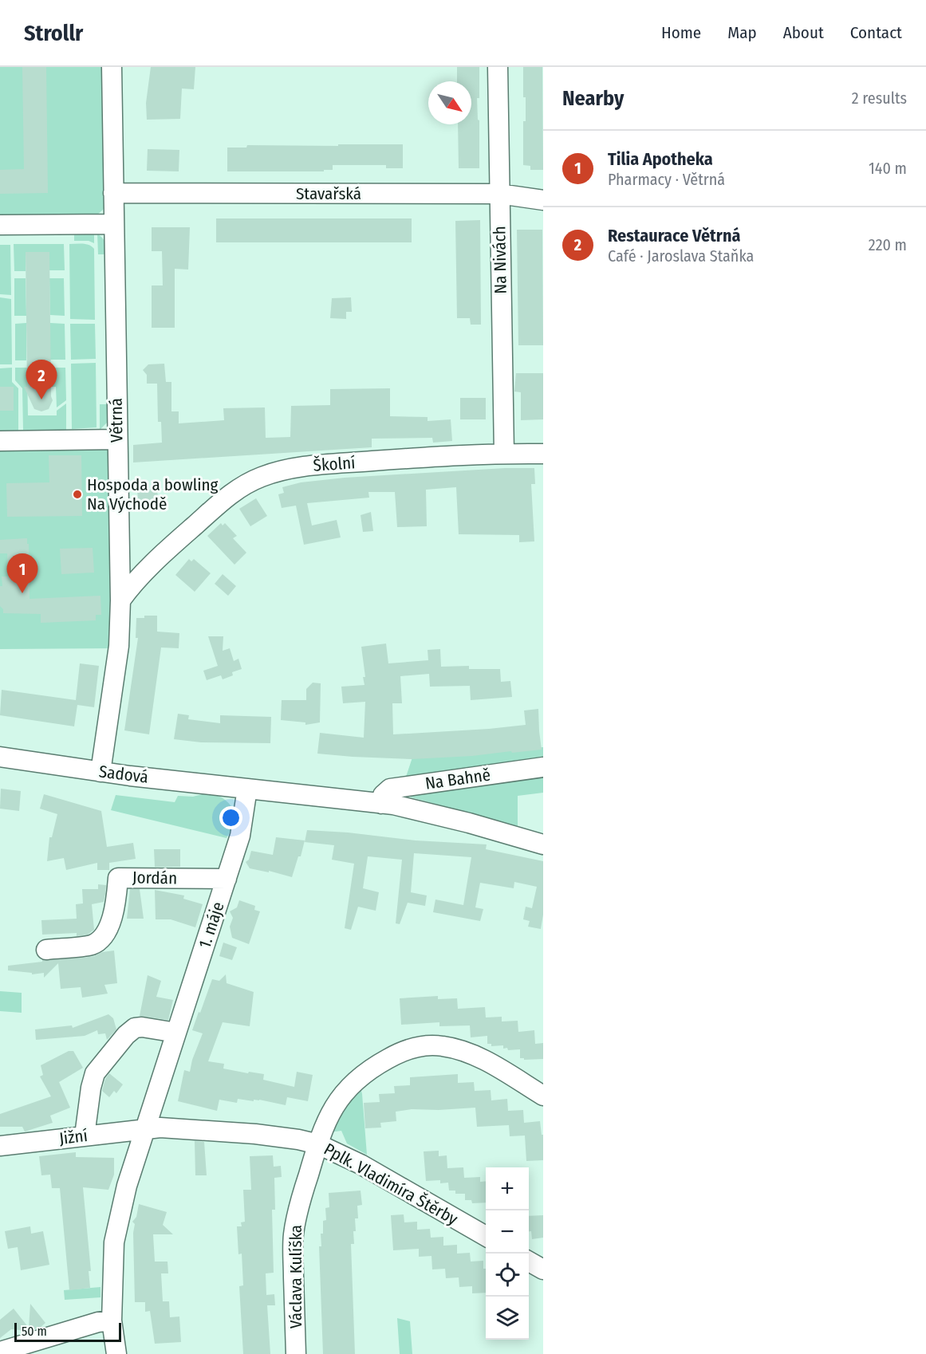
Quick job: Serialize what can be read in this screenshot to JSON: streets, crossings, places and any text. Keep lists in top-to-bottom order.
{
  "streets": {
    "street": [
      "Stavařská",
      "Na Nivách",
      "Větrná",
      "Školní",
      "Sadová",
      "Na Bahně",
      "Jordán",
      "1. máje",
      "Jižní",
      "Pplk. Vladimíra Štěrby",
      "Václava Kulíška"
    ]
  },
  "crossings": [
    ["Stavařská", "Na Nivách"],
    ["Stavařská", "Větrná"],
    ["Na Nivách", "Školní"],
    ["Větrná", "Školní"],
    ["Větrná", "Sadová"],
    ["Sadová", "1. máje"],
    ["Jordán", "1. máje"],
    ["1. máje", "Jižní"],
    ["1. máje", "Pplk. Vladimíra Štěrby"],
    ["Jižní", "Pplk. Vladimíra Štěrby"],
    ["Pplk. Vladimíra Štěrby", "Václava Kulíška"]
  ],
  "places": ["Hospoda a bowling Na Východě"],
  "scale_bar": "50 m",
  "north": "bottom right",
  "page": {
    "header": "Strollr",
    "nav": [
      "Home",
      "Map",
      "About",
      "Contact"
    ],
    "heading": ["Nearby", "2 results"],
    "list": [
      {
        "mark": "1",
        "name": "Tilia Apotheka",
        "note": "Pharmacy · Větrná",
        "value": "140 m"
      },
      {
        "mark": "2",
        "name": "Restaurace Větrná",
        "note": "Café · Jaroslava Staňka",
        "value": "220 m"
      }
    ],
    "pins": ["2", "1"],
    "map_buttons": ["+", "−"],
    "scale": "50 m"
  }
}
